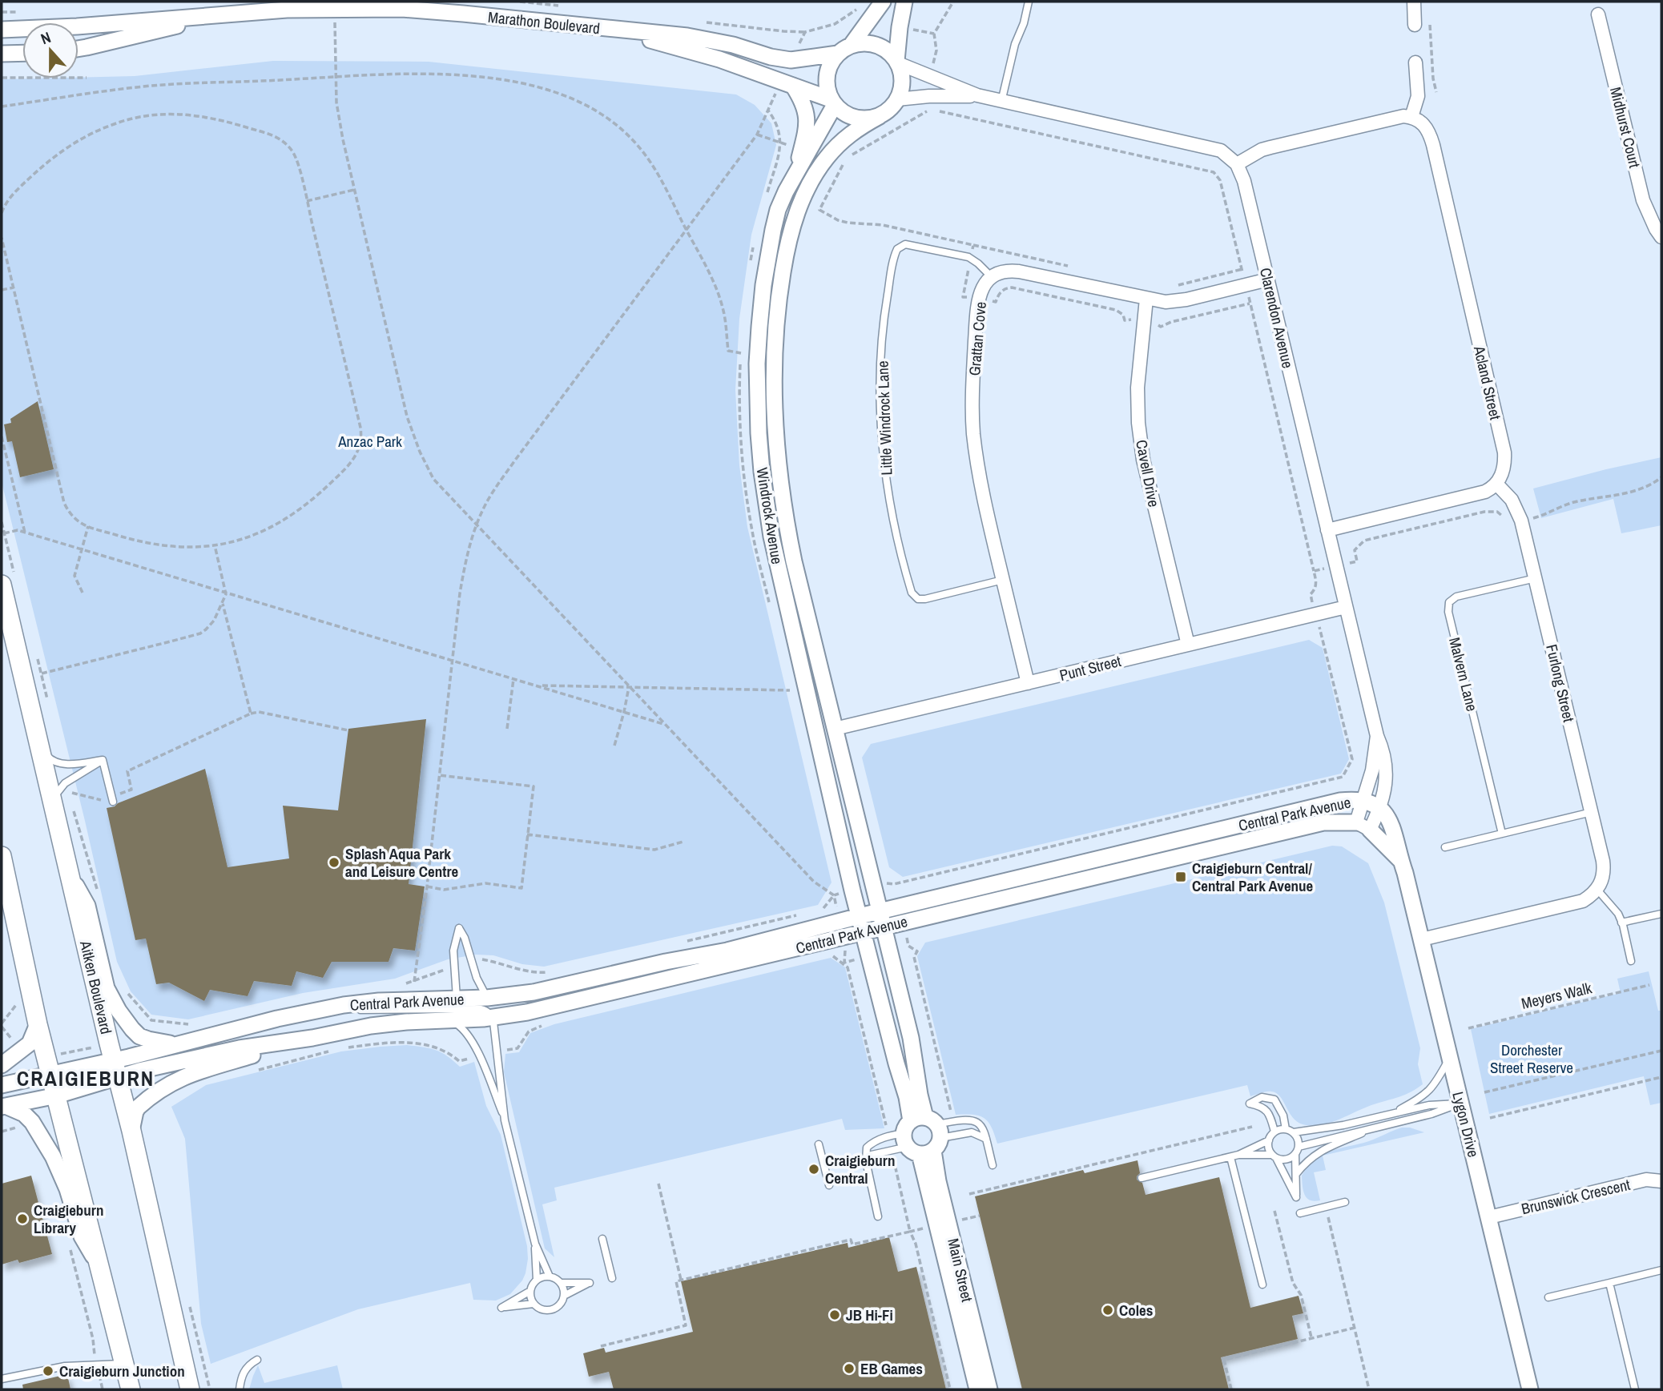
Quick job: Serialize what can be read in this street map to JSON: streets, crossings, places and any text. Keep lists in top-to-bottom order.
{
  "streets": {
    "main road": ["Aitken Boulevard"],
    "street": [
      "Marathon Boulevard",
      "Midhurst Court",
      "Clarendon Avenue",
      "Grattan Cove",
      "Acland Street",
      "Cavell Drive",
      "Windrock Avenue",
      "Punt Street",
      "Furlong Street",
      "Central Park Avenue",
      "Lygon Drive",
      "Brunswick Crescent",
      "Main Street"
    ],
    "lane": ["Little Windrock Lane", "Malvern Lane"],
    "path": ["Meyers Walk"]
  },
  "crossings": [
    ["Marathon Boulevard", "Windrock Avenue"],
    ["Clarendon Avenue", "Punt Street"],
    ["Clarendon Avenue", "Central Park Avenue"],
    ["Grattan Cove", "Little Windrock Lane"],
    ["Grattan Cove", "Punt Street"],
    ["Acland Street", "Furlong Street"],
    ["Cavell Drive", "Punt Street"],
    ["Windrock Avenue", "Punt Street"],
    ["Windrock Avenue", "Central Park Avenue"],
    ["Windrock Avenue", "Main Street"],
    ["Malvern Lane", "Furlong Street"],
    ["Central Park Avenue", "Aitken Boulevard"],
    ["Central Park Avenue", "Main Street"],
    ["Lygon Drive", "Brunswick Crescent"]
  ],
  "districts": ["CRAIGIEBURN"],
  "parks": ["Anzac Park", "Dorchester Street Reserve"],
  "places": {
    "other": [
      "Splash Aqua Park and Leisure Centre",
      "Craigieburn Central",
      "Craigieburn Library",
      "Coles",
      "JB Hi-Fi",
      "EB Games",
      "Craigieburn Junction"
    ],
    "transit": ["Craigieburn Central/ Central Park Avenue"]
  },
  "north": "top"
}
